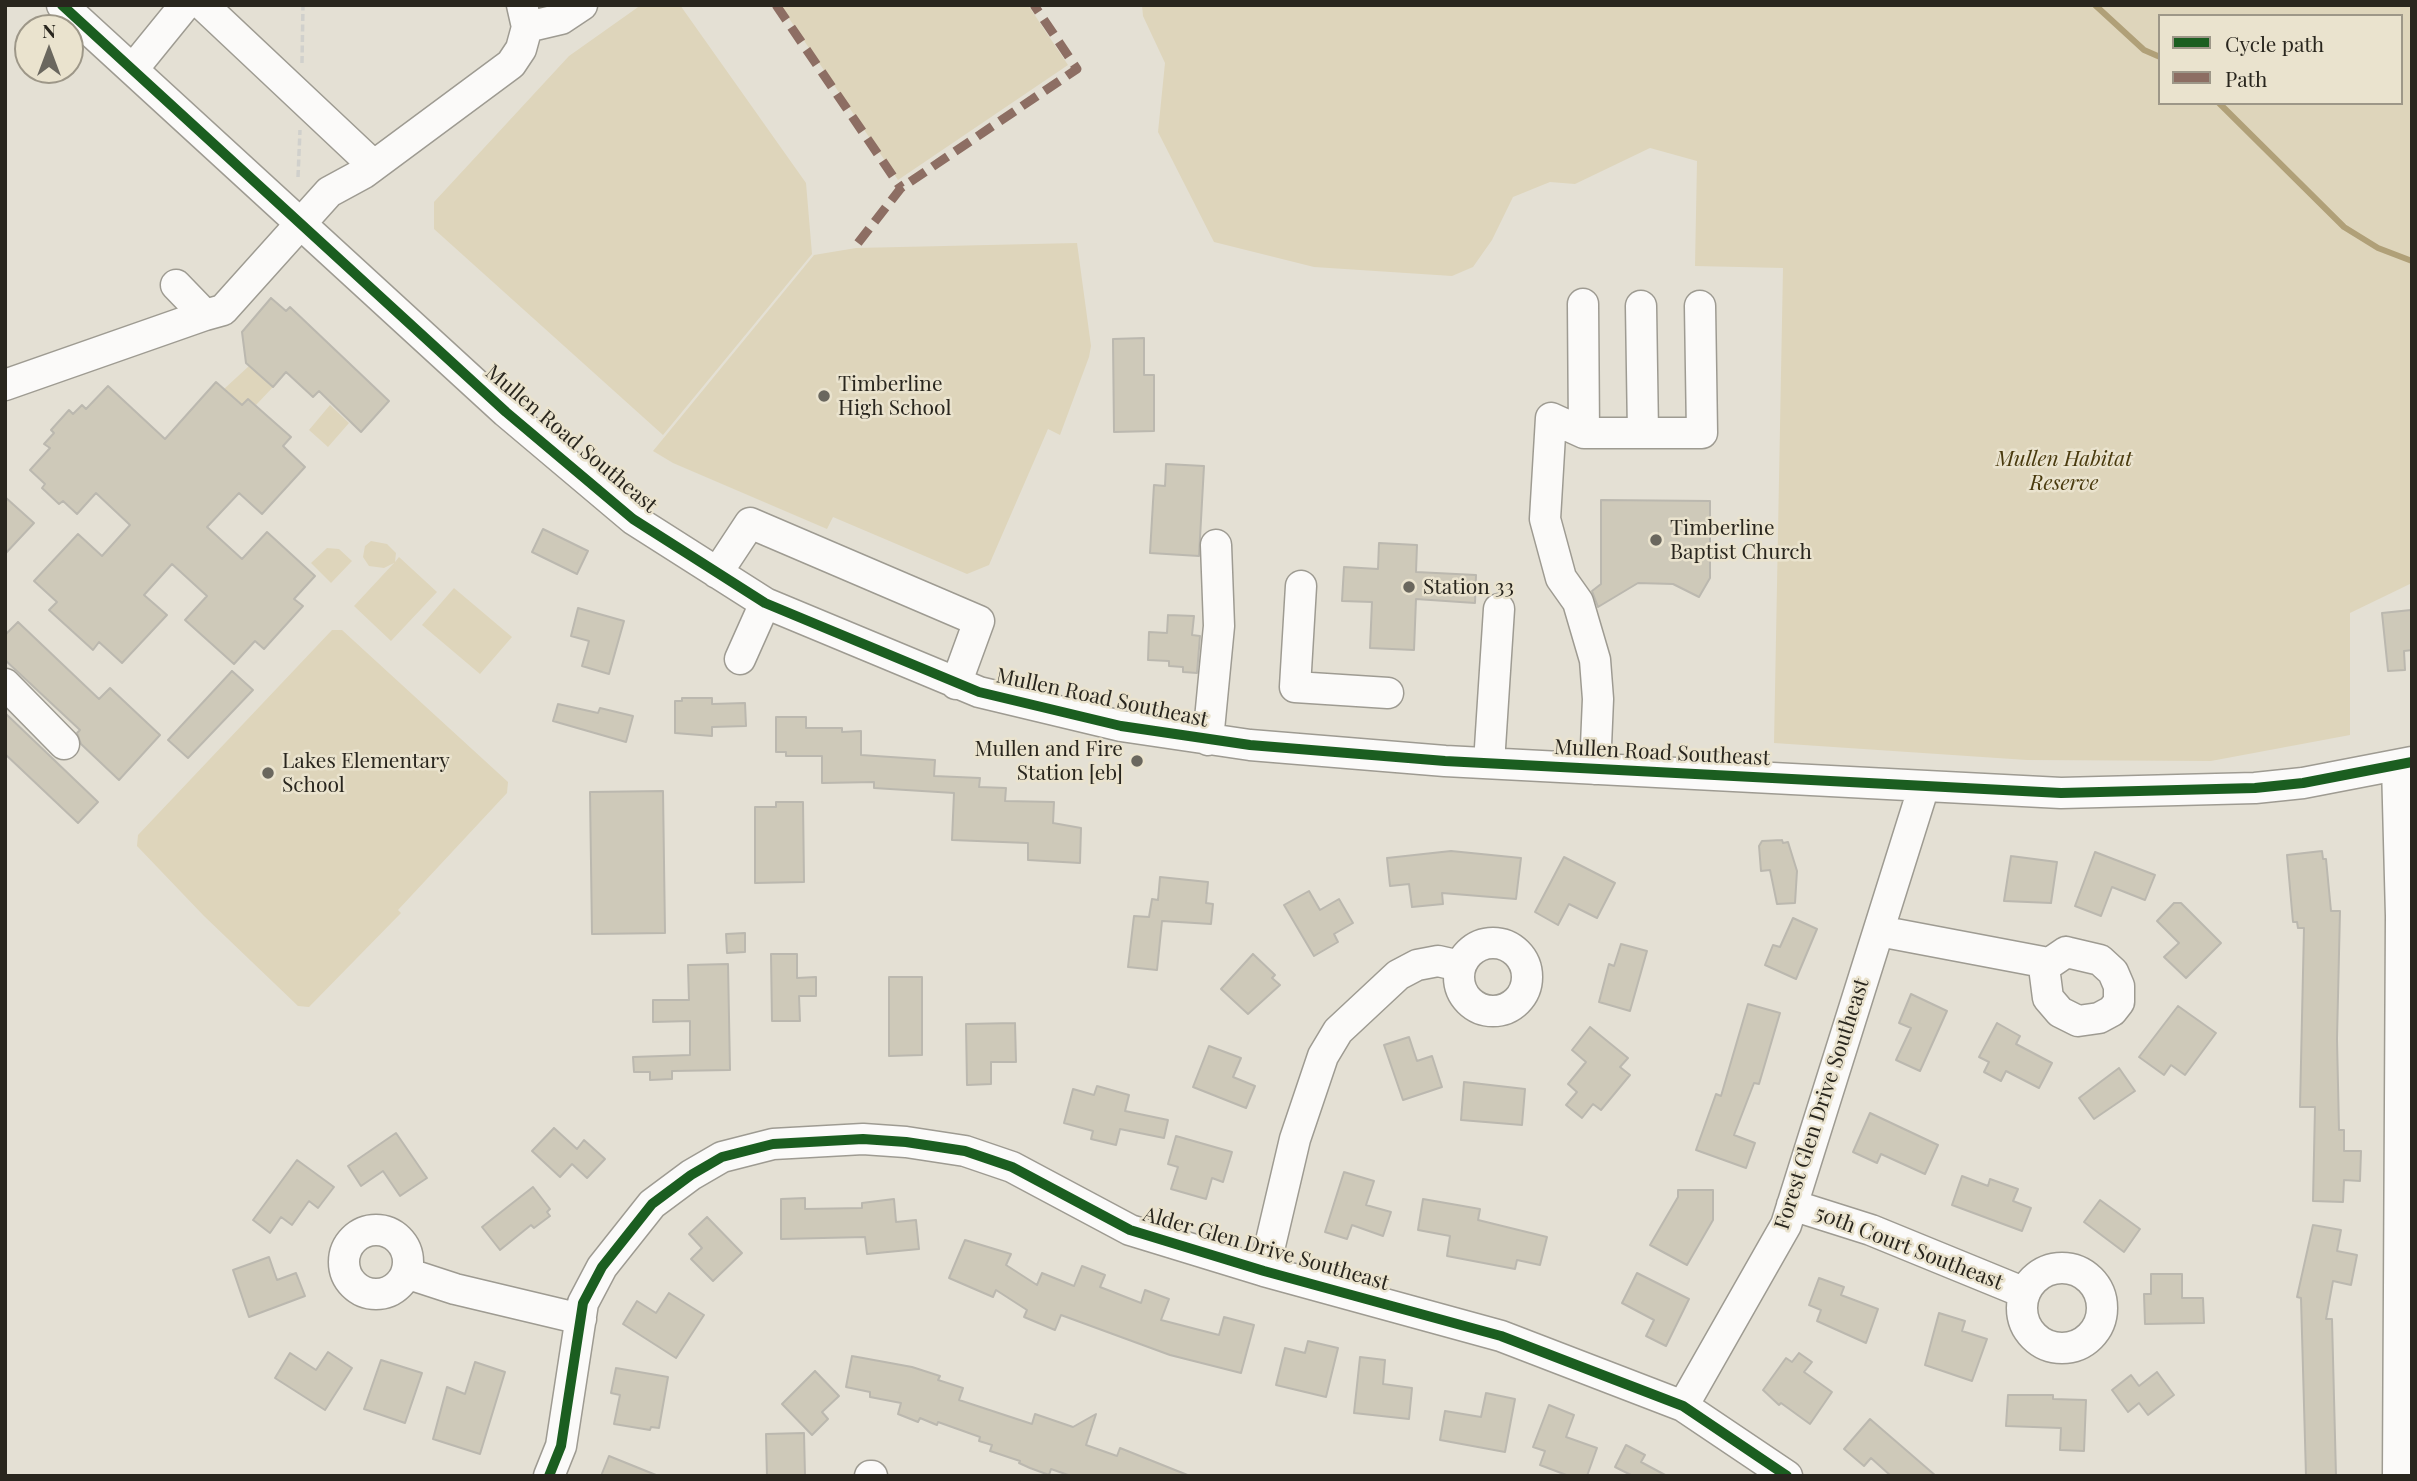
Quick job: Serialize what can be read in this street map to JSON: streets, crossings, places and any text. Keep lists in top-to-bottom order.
{
  "streets": {
    "street": [
      "Mullen Road Southeast",
      "Forest Glen Drive Southeast",
      "50th Court Southeast",
      "Alder Glen Drive Southeast"
    ]
  },
  "crossings": [
    ["Mullen Road Southeast", "Forest Glen Drive Southeast"],
    ["Forest Glen Drive Southeast", "50th Court Southeast"],
    ["Forest Glen Drive Southeast", "Alder Glen Drive Southeast"]
  ],
  "parks": ["Mullen Habitat Reserve"],
  "places": [
    "Timberline High School",
    "Timberline Baptist Church",
    "Station 33",
    "Mullen and Fire Station [eb]",
    "Lakes Elementary School"
  ],
  "legend": ["Cycle path", "Path"],
  "north": "top"
}
